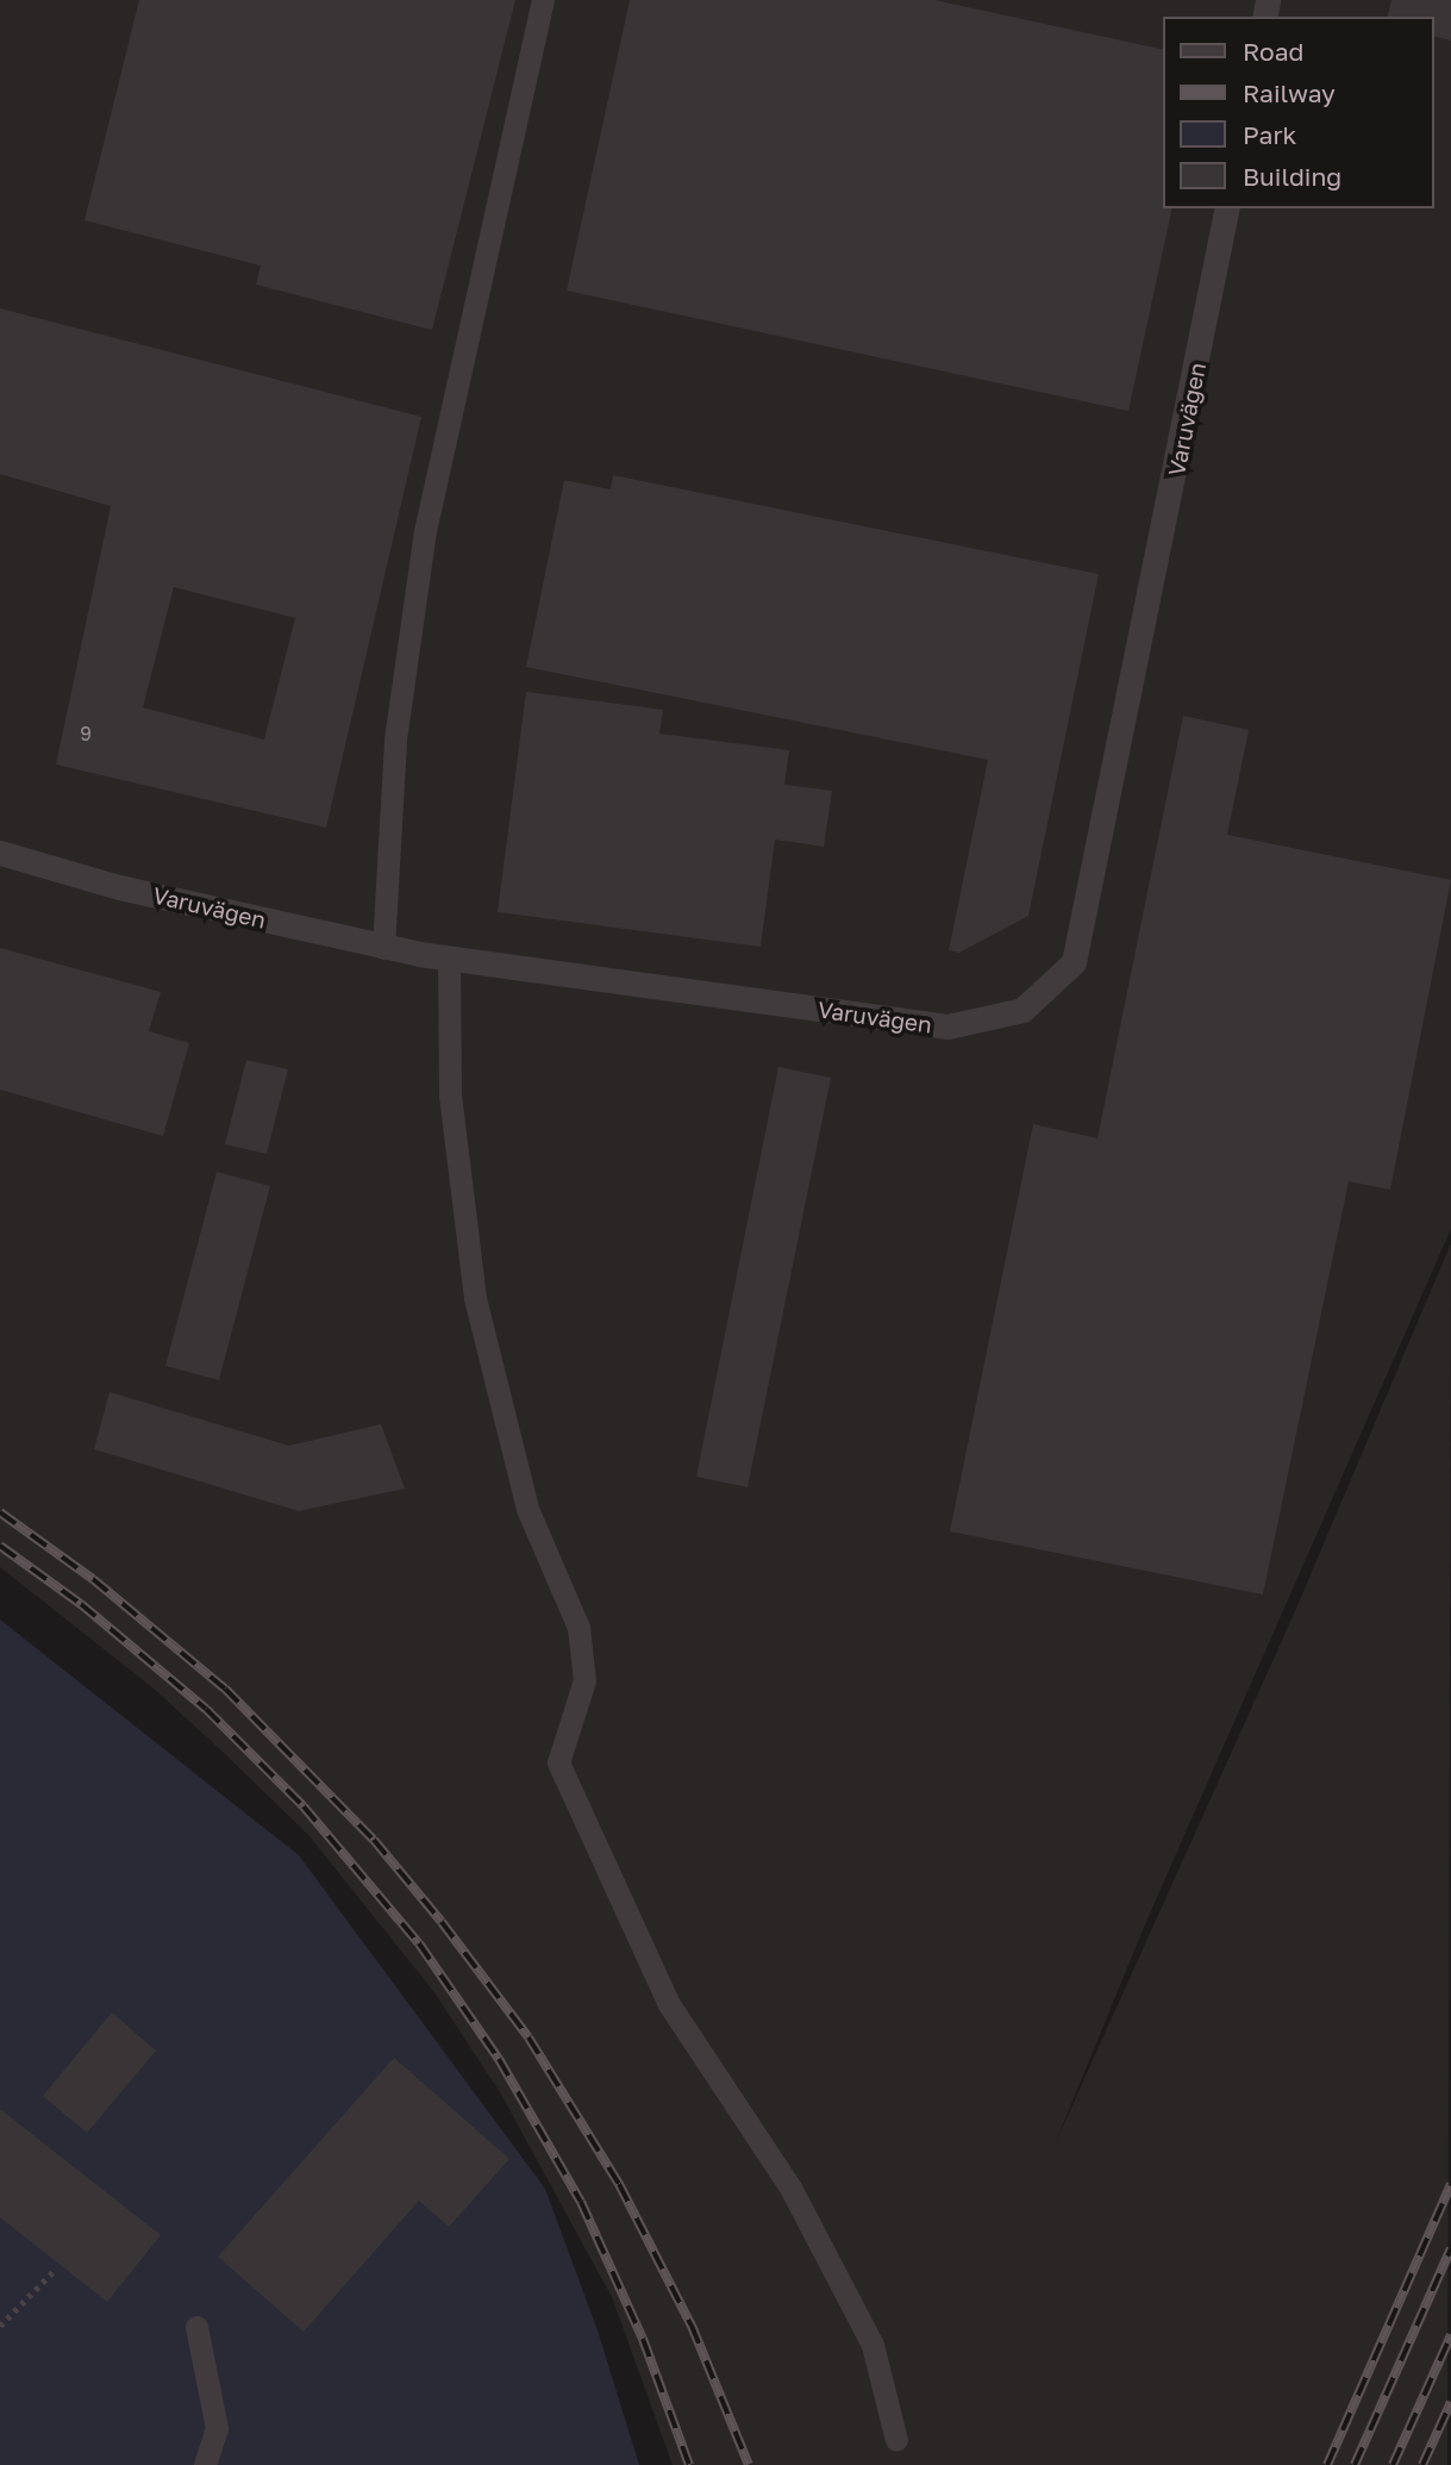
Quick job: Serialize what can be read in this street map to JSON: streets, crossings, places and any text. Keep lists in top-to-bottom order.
{
  "streets": {
    "street": ["Varuvägen"]
  },
  "house_numbers": ["9"],
  "legend": [
    "Road",
    "Railway",
    "Park",
    "Building"
  ]
}
